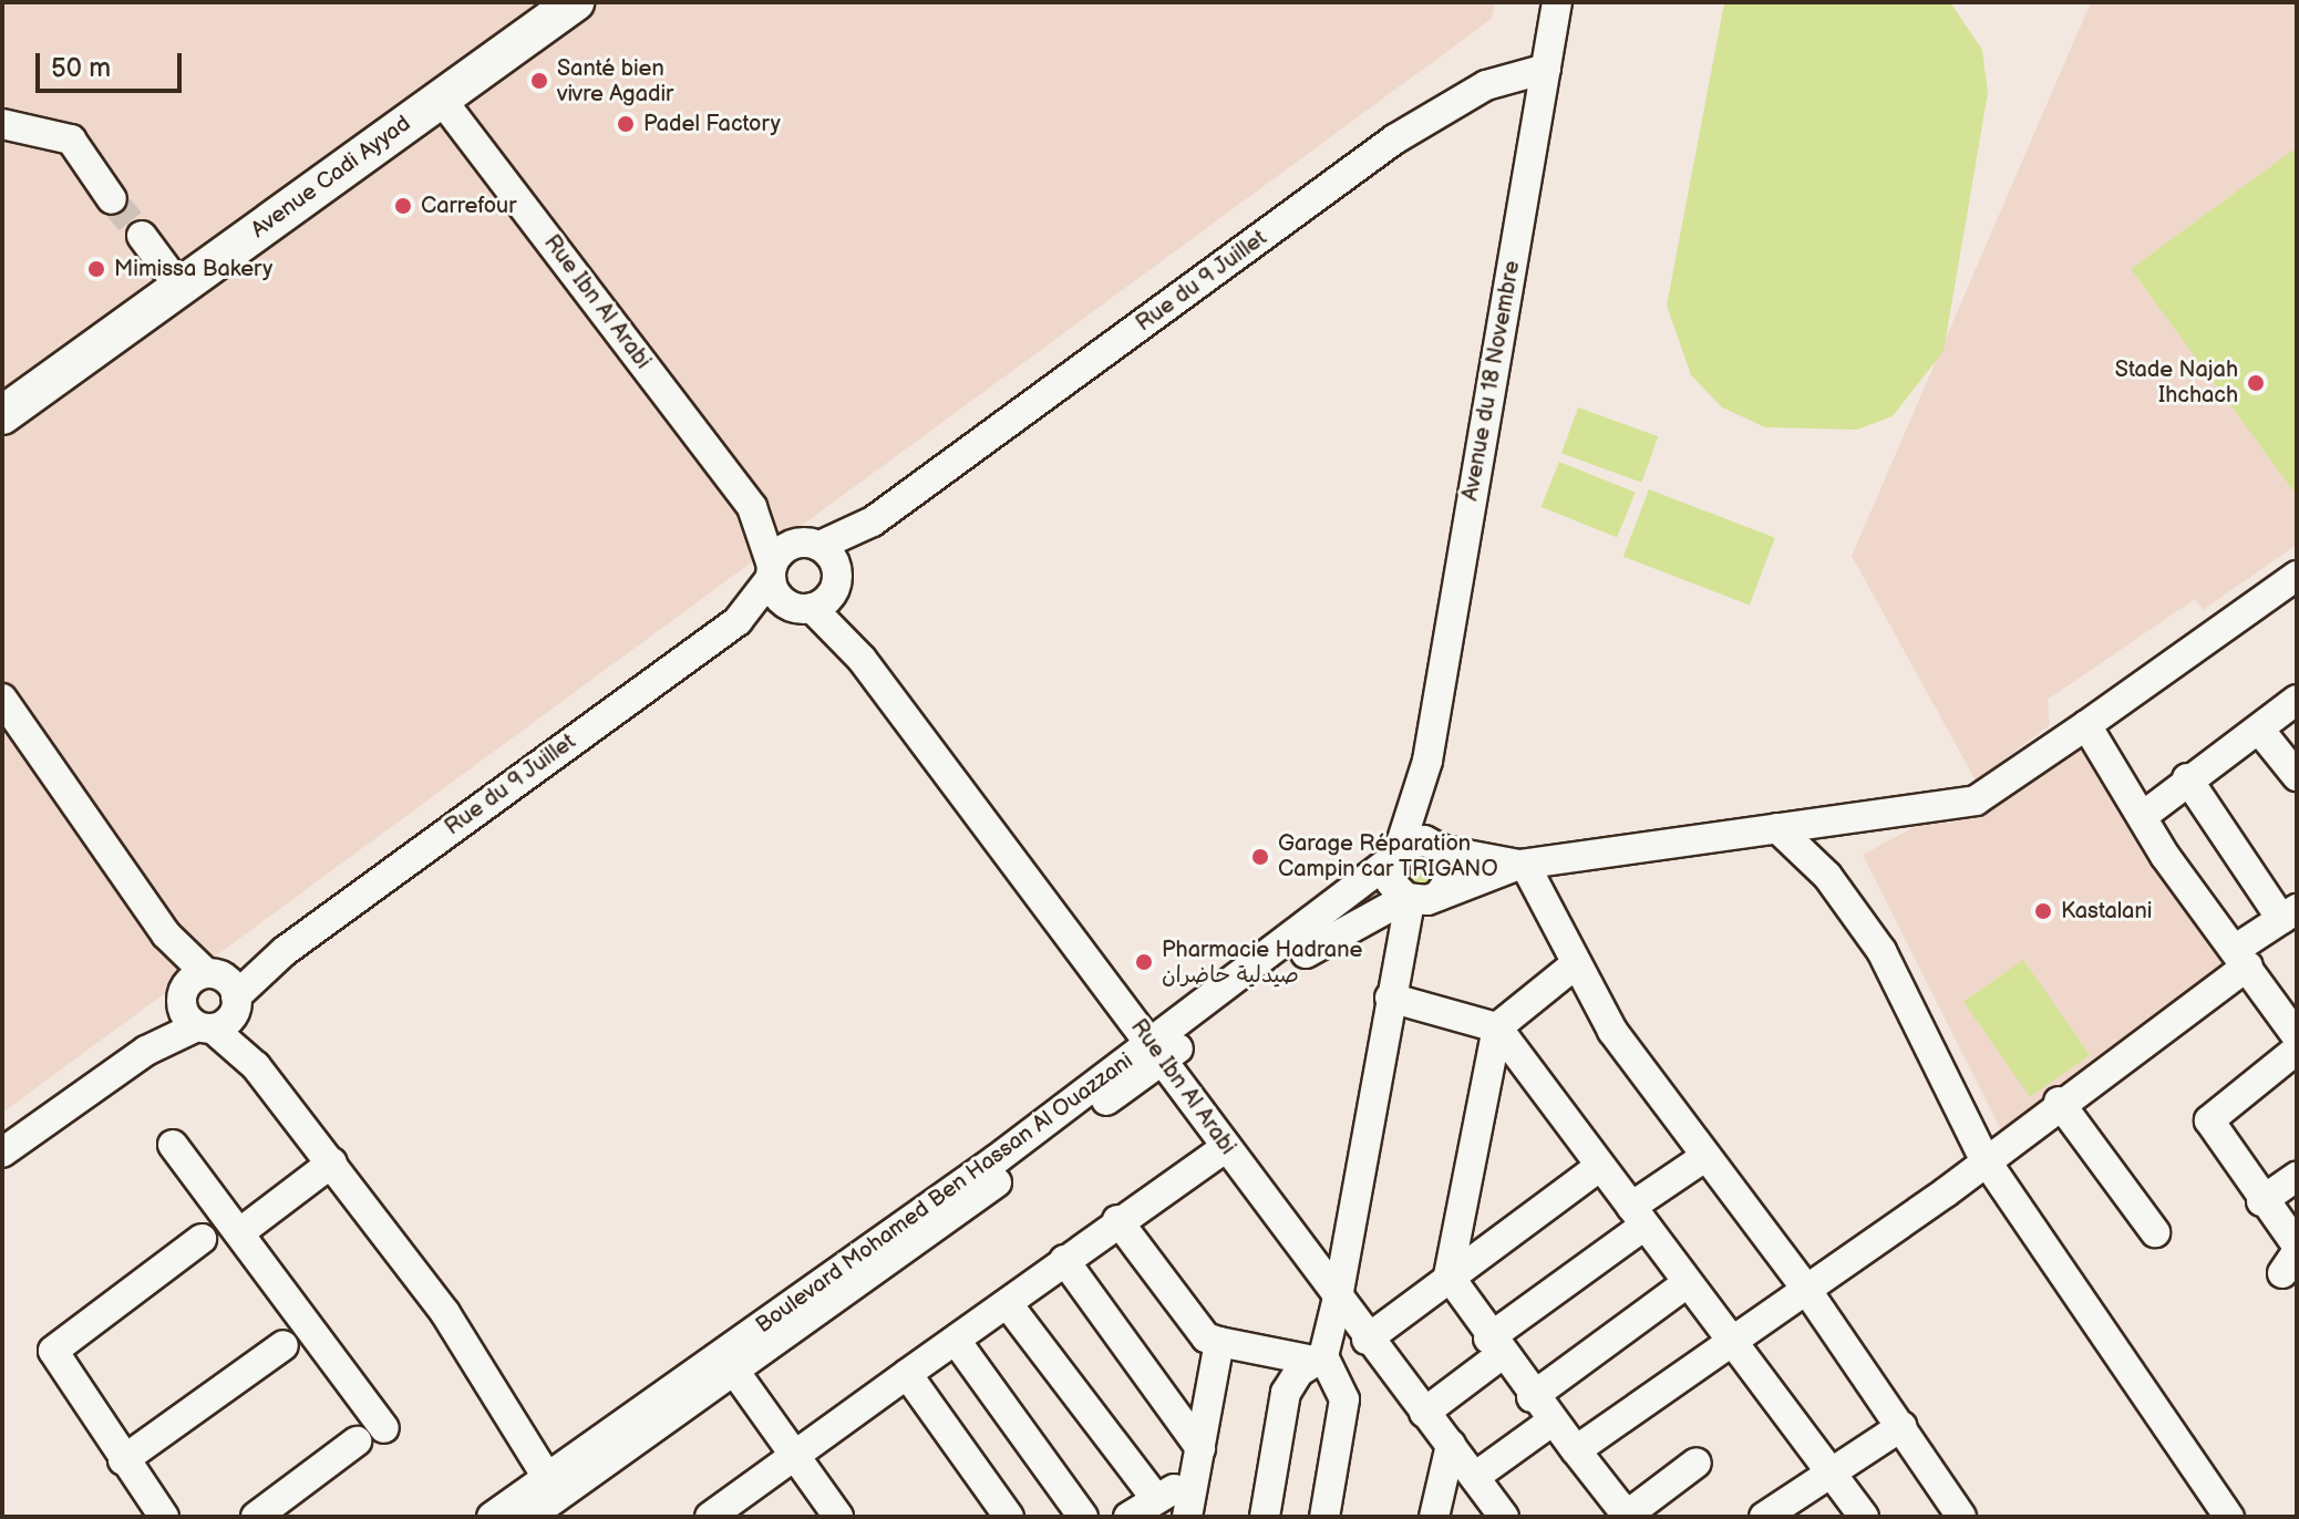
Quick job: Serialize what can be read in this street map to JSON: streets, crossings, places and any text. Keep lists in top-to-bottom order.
{
  "streets": {
    "main road": ["Avenue Cadi Ayyad"],
    "street": [
      "Rue du 9 Juillet",
      "Rue Ibn Al Arabi",
      "Avenue du 18 Novembre",
      "Boulevard Mohamed Ben Hassan Al Ouazzani"
    ]
  },
  "crossings": [
    ["Avenue Cadi Ayyad", "Rue Ibn Al Arabi"],
    ["Rue du 9 Juillet", "Rue Ibn Al Arabi"],
    ["Rue du 9 Juillet", "Avenue du 18 Novembre"],
    ["Rue Ibn Al Arabi", "Boulevard Mohamed Ben Hassan Al Ouazzani"],
    ["Avenue du 18 Novembre", "Boulevard Mohamed Ben Hassan Al Ouazzani"]
  ],
  "places": [
    "Santé bien vivre Agadir",
    "Padel Factory",
    "Carrefour",
    "Mimissa Bakery",
    "Stade Najah Ihchach",
    "Garage Réparation Campin car TRIGANO",
    "Kastalani",
    "Pharmacie Hadrane صيدلية حاضران"
  ],
  "scale_bar": "50 m"
}
